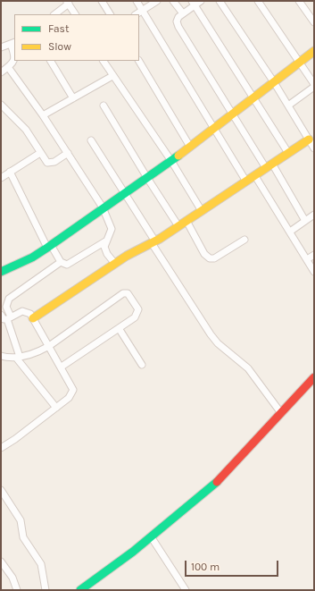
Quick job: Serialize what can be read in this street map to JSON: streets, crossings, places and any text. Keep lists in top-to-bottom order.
{
  "legend": ["Fast", "Slow"],
  "scale_bar": "100 m"
}
